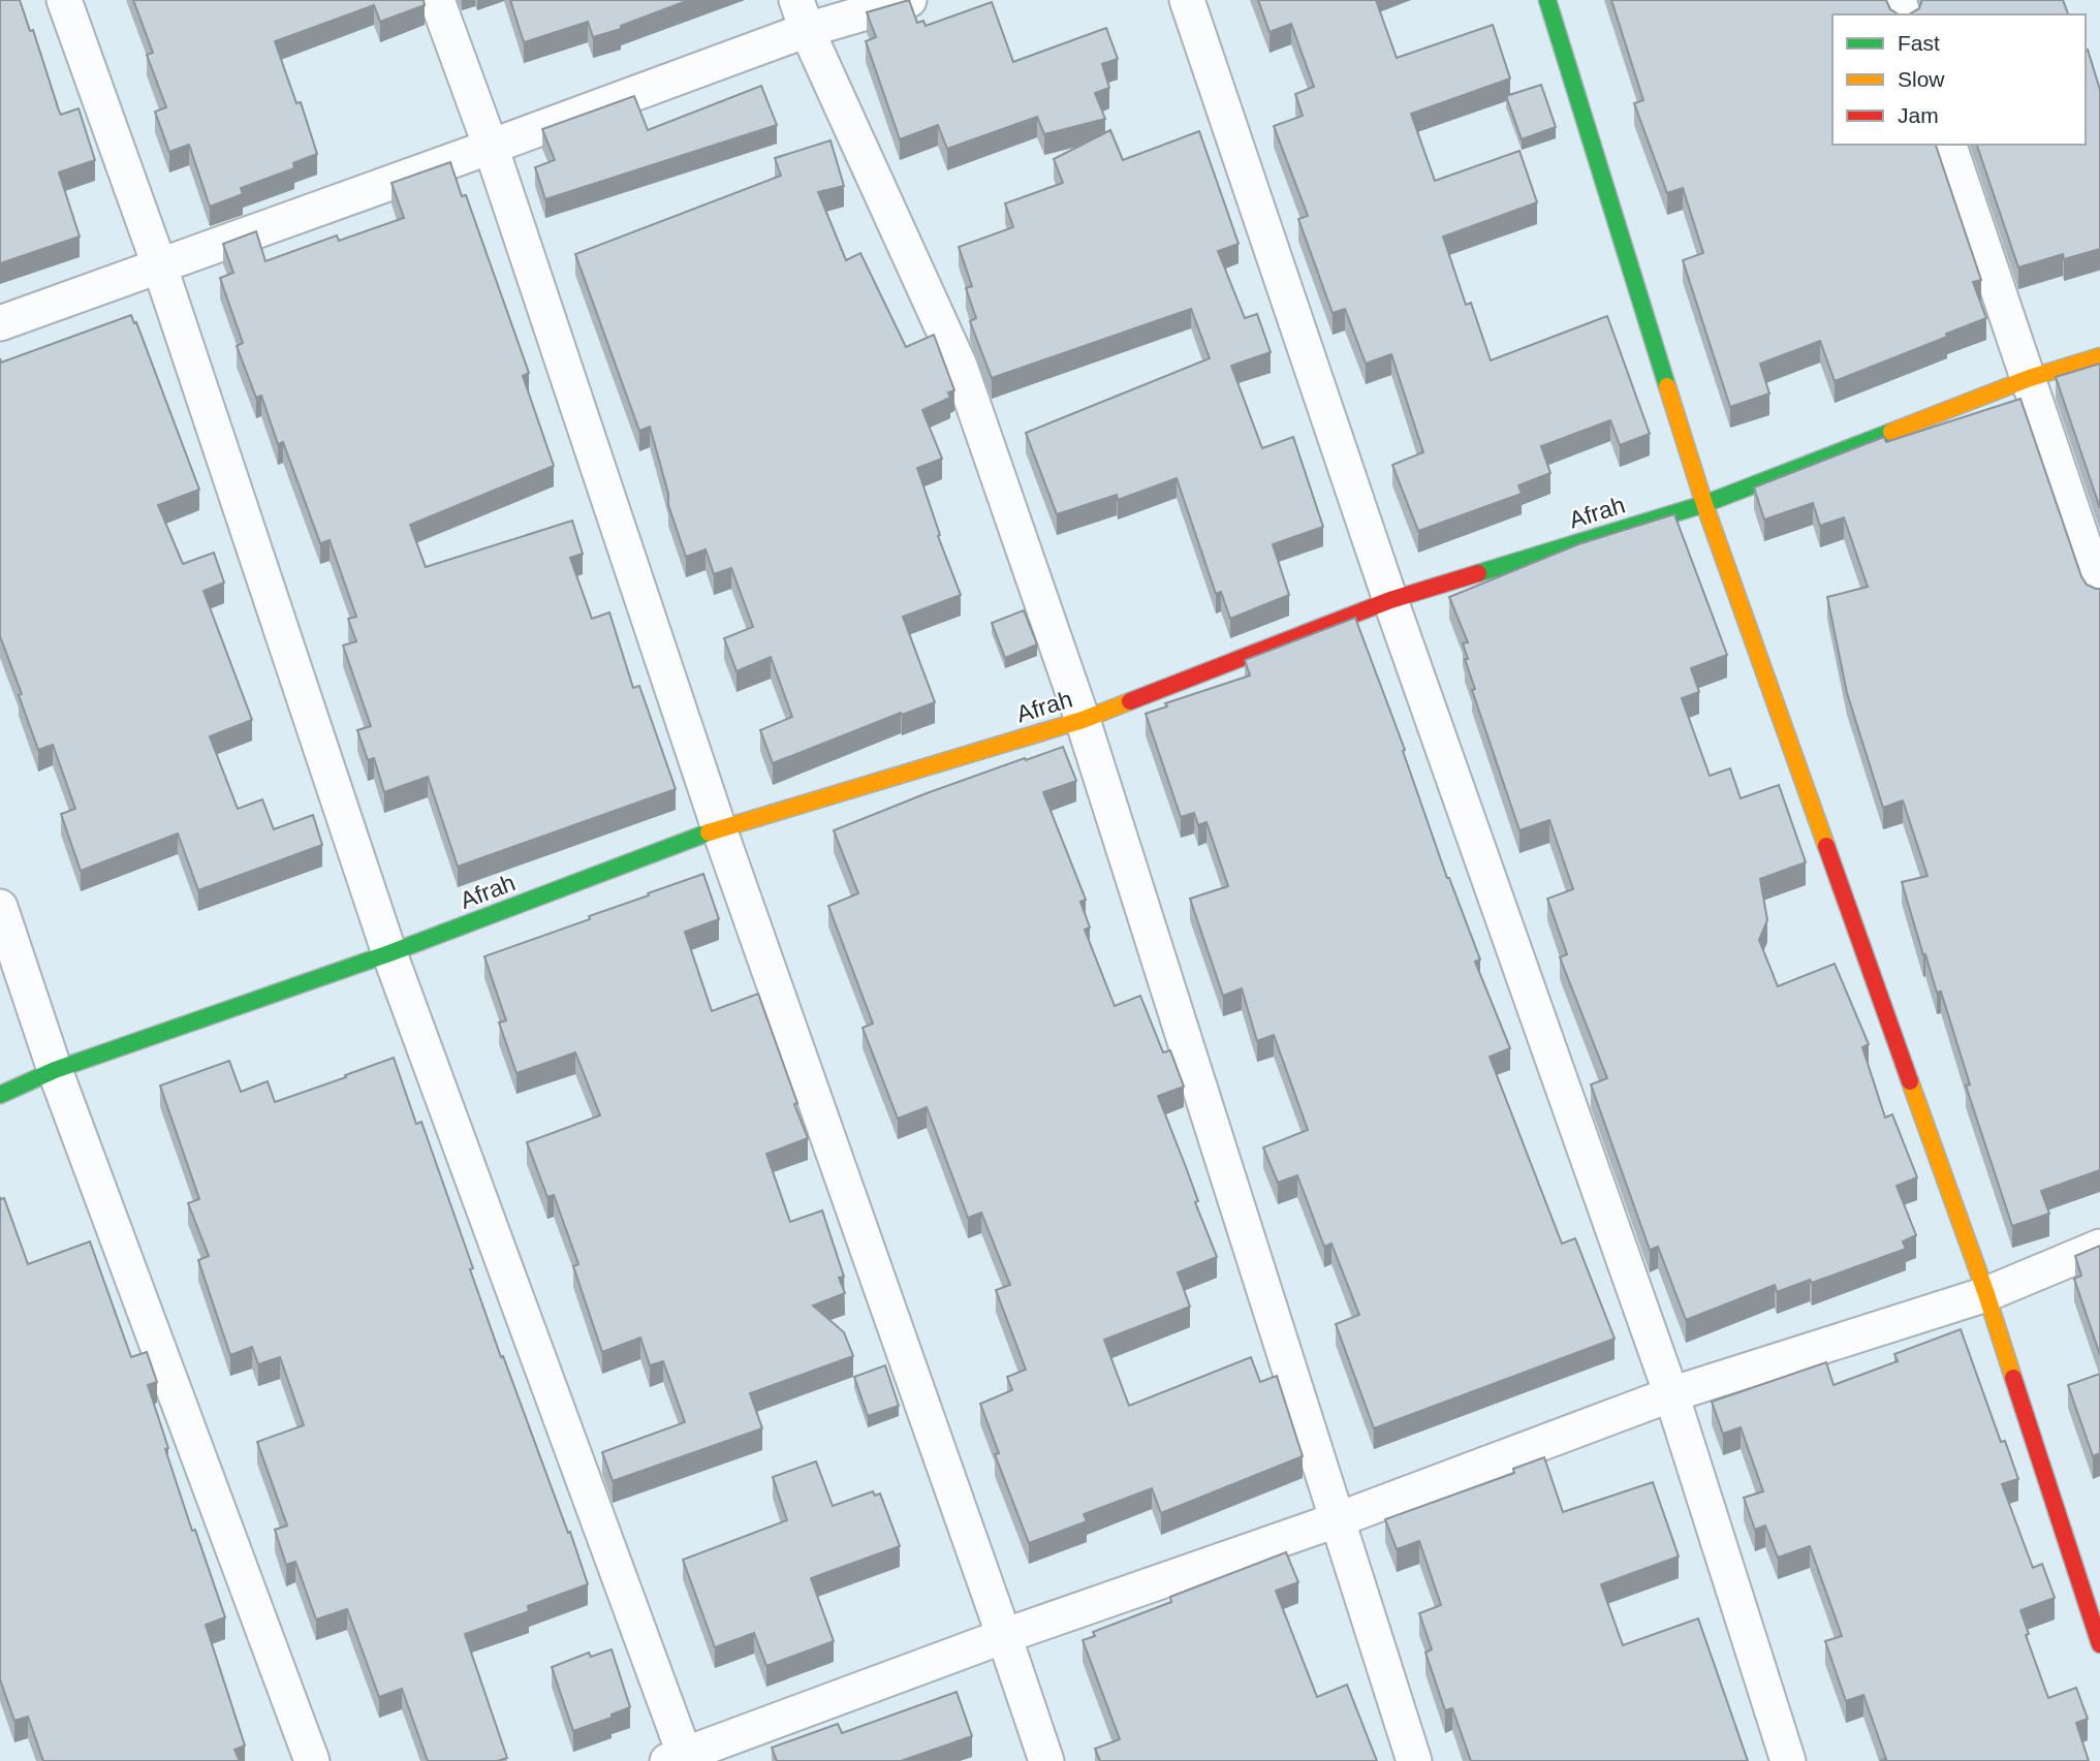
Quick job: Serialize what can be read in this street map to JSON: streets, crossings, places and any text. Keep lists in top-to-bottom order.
{
  "streets": {
    "street": ["Afrah"]
  },
  "legend": ["Fast", "Slow", "Jam"]
}
